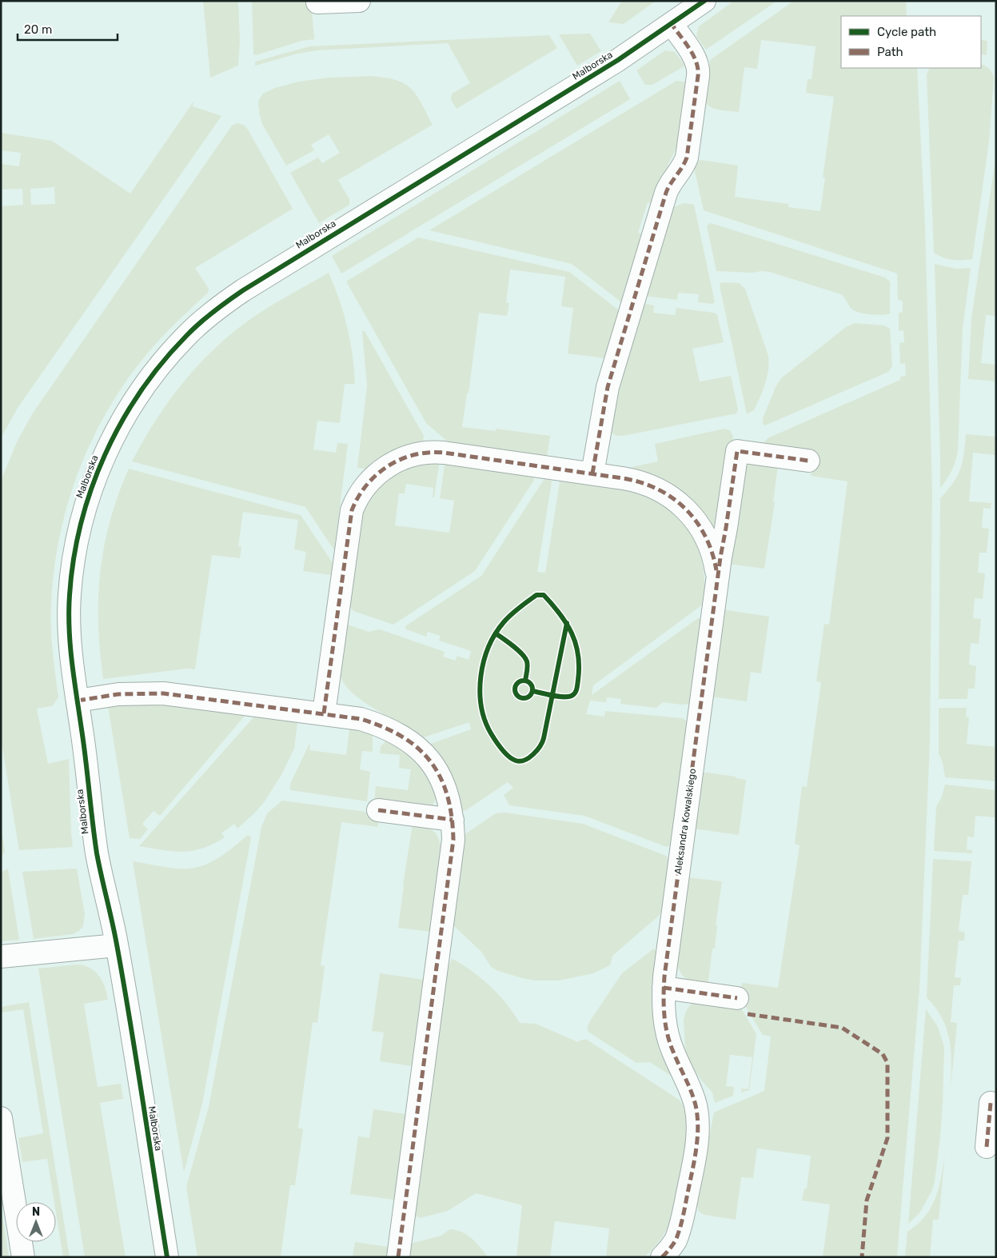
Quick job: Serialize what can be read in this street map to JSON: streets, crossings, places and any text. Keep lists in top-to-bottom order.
{
  "streets": {
    "street": ["Malborska", "Aleksandra Kowalskiego"]
  },
  "legend": ["Cycle path", "Path"],
  "scale_bar": "20 m",
  "north": "top"
}
